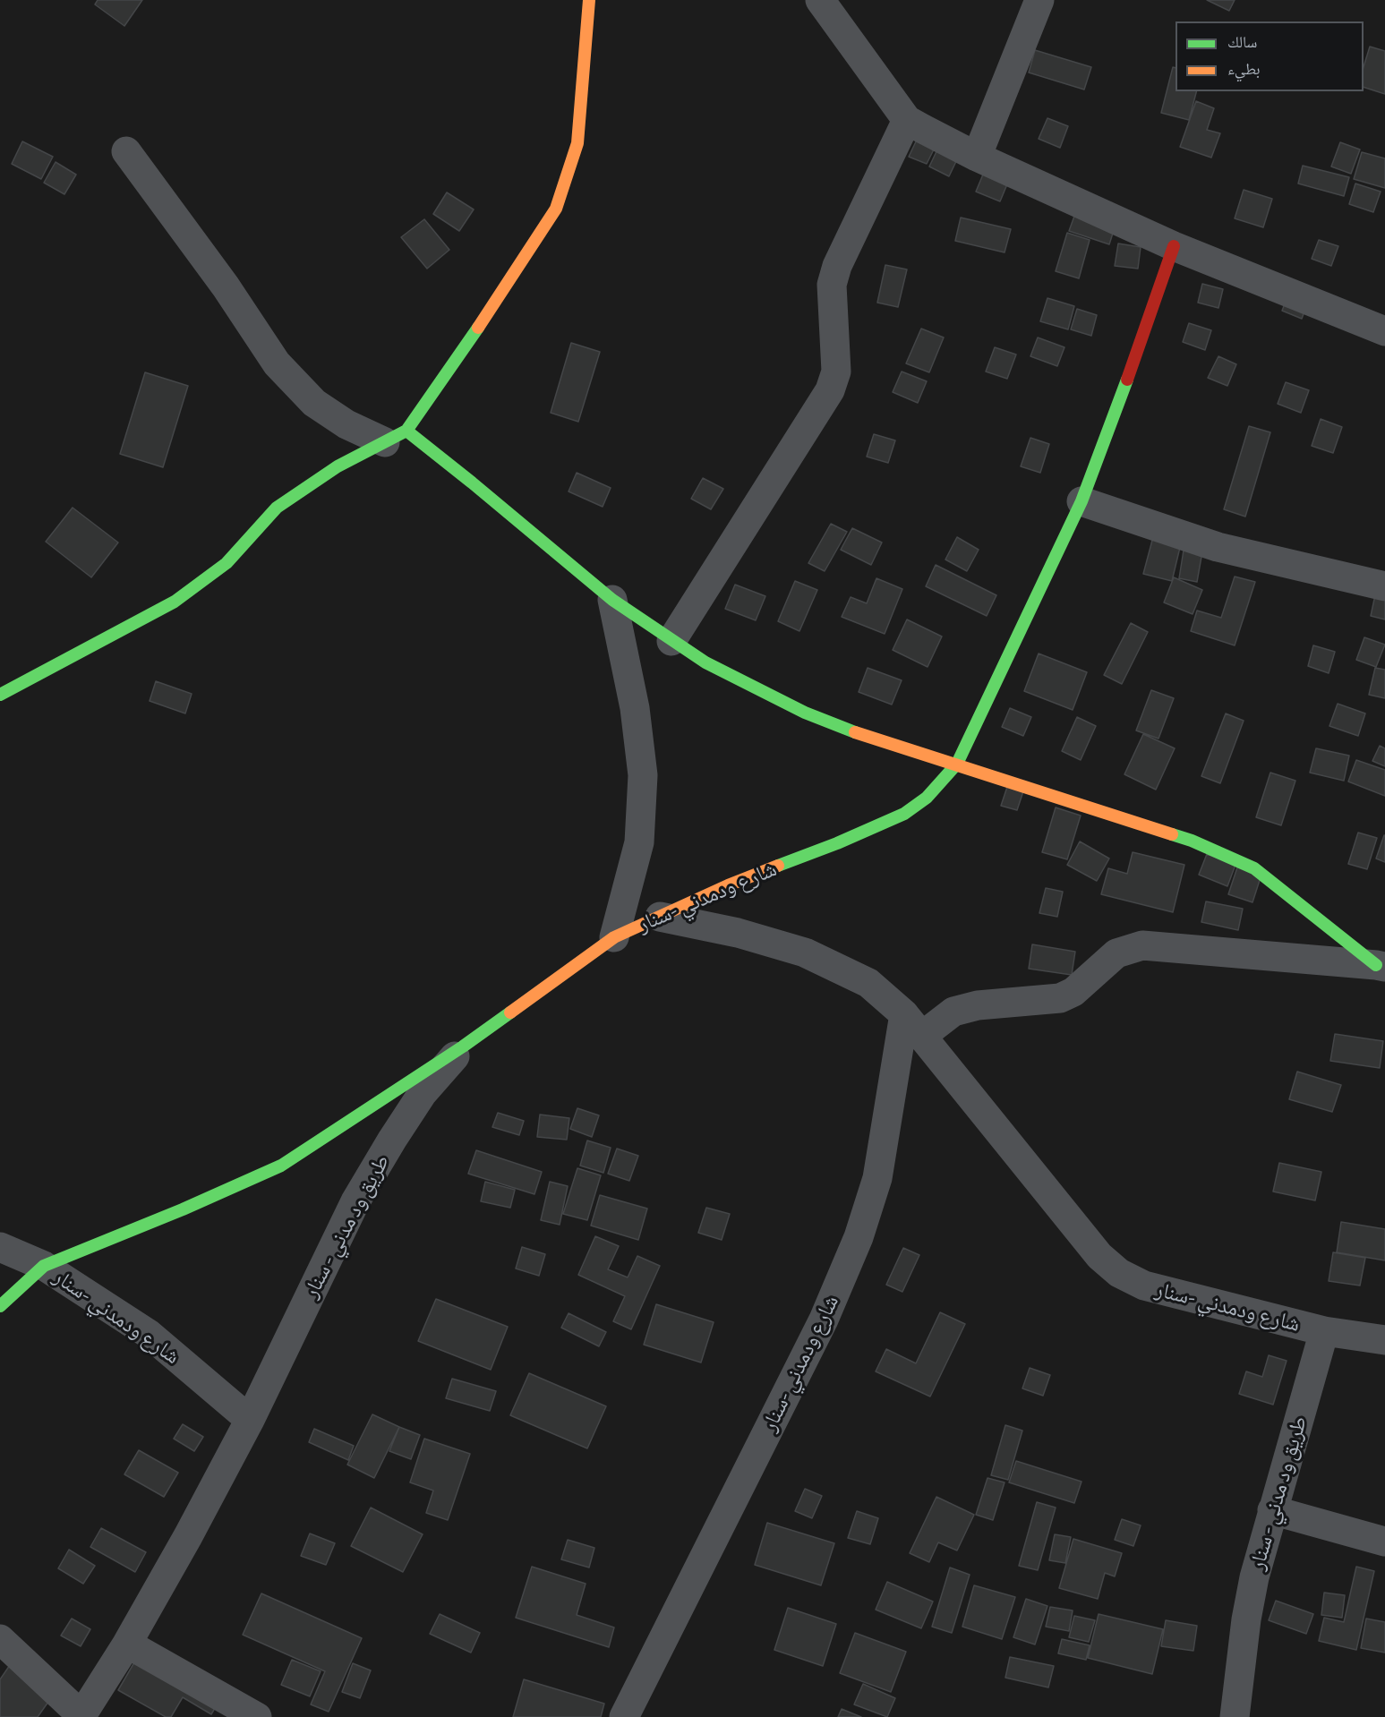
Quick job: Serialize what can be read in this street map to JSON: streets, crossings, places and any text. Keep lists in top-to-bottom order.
{
  "streets": {
    "street": ["شارع ودمدني -سنار", "طريق ود مدني - سنار"]
  },
  "crossings": [
    ["شارع ودمدني -سنار", "طريق ود مدني - سنار"]
  ],
  "legend": ["سالك", "بطيء"]
}
